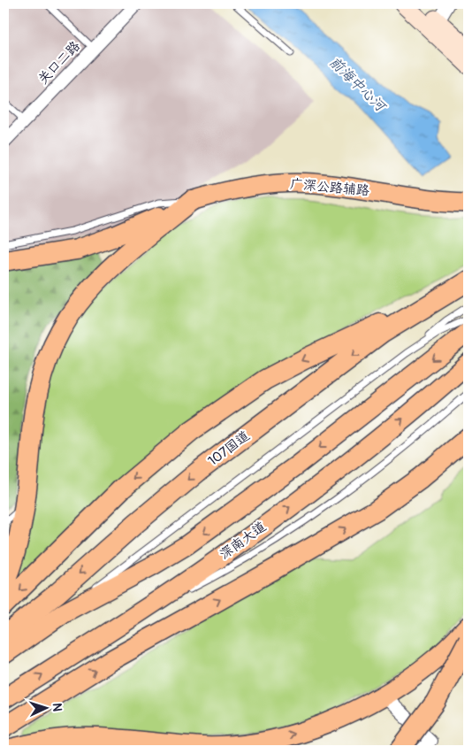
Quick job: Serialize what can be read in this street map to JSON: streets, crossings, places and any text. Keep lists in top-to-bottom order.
{
  "streets": {
    "highway": ["107国道"],
    "main road": ["广深公路辅路", "深南大道"],
    "street": ["关口二路"]
  },
  "water": ["前海中心河"],
  "north": "right"
}
